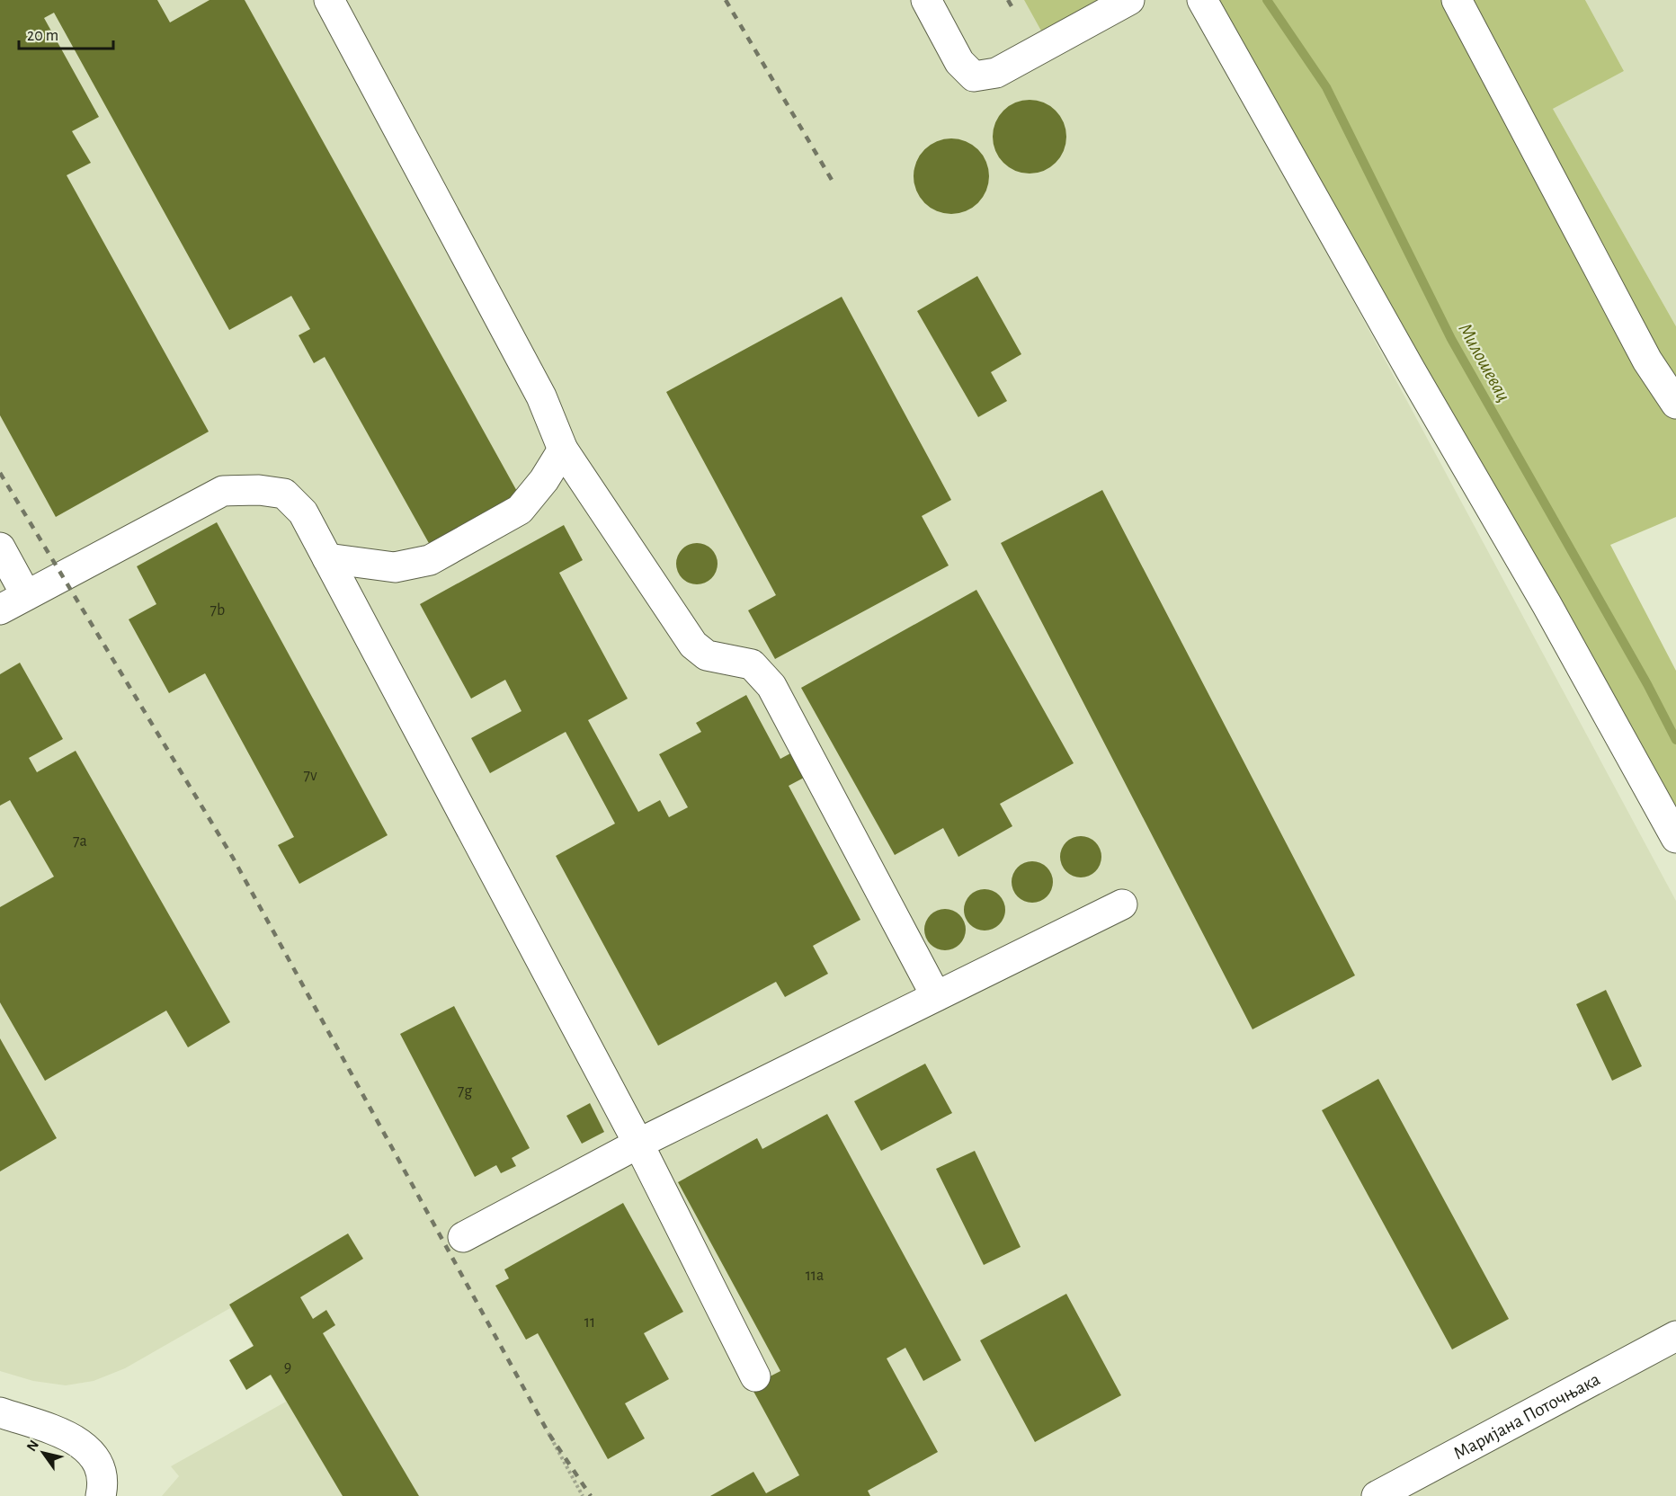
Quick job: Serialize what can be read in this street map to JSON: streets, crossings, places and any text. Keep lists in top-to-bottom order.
{
  "streets": {
    "street": ["Маријана Поточњака"]
  },
  "water": ["Милошевац"],
  "house_numbers": [
    "7b",
    "7v",
    "7a",
    "7g",
    "11a",
    "11",
    "9"
  ],
  "scale_bar": "20 m",
  "north": "top left"
}
